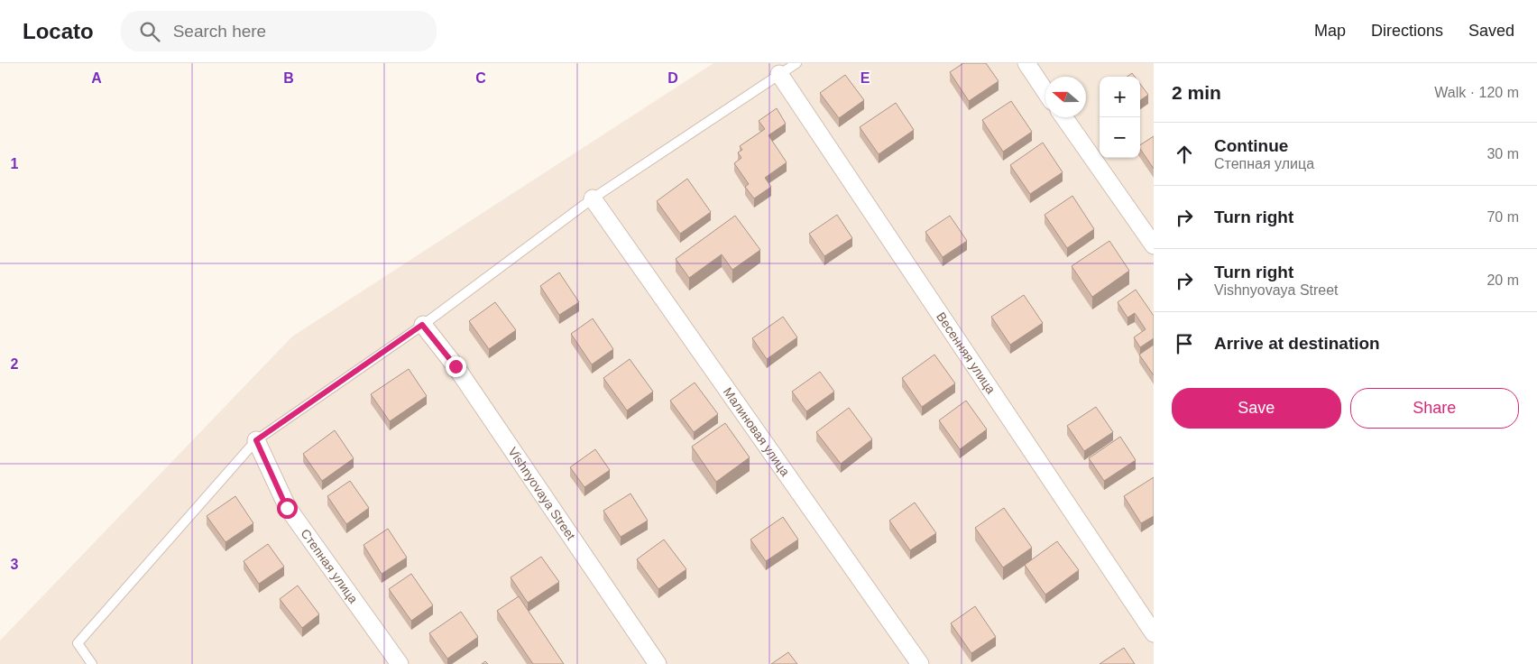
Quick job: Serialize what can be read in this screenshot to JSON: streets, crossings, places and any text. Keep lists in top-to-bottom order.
{
  "streets": {
    "street": [
      "Весенняя улица",
      "Малиновая улица",
      "Vishnyovaya Street",
      "Степная улица"
    ]
  },
  "north": "left",
  "page": {
    "header": "Locato",
    "search": "Search here",
    "nav": ["Map", "Directions", "Saved"],
    "heading": ["2 min", "Walk · 120 m"],
    "map_buttons": ["+", "−"],
    "list": [
      ["Continue", "Степная улица", "30 m"],
      ["Turn right", "70 m"],
      ["Turn right", "Vishnyovaya Street", "20 m"],
      "Arrive at destination"
    ],
    "buttons": ["Save", "Share"]
  },
  "grid": {
    "columns": [
      "A",
      "B",
      "C",
      "D",
      "E"
    ],
    "rows": ["1", "2", "3"]
  }
}
